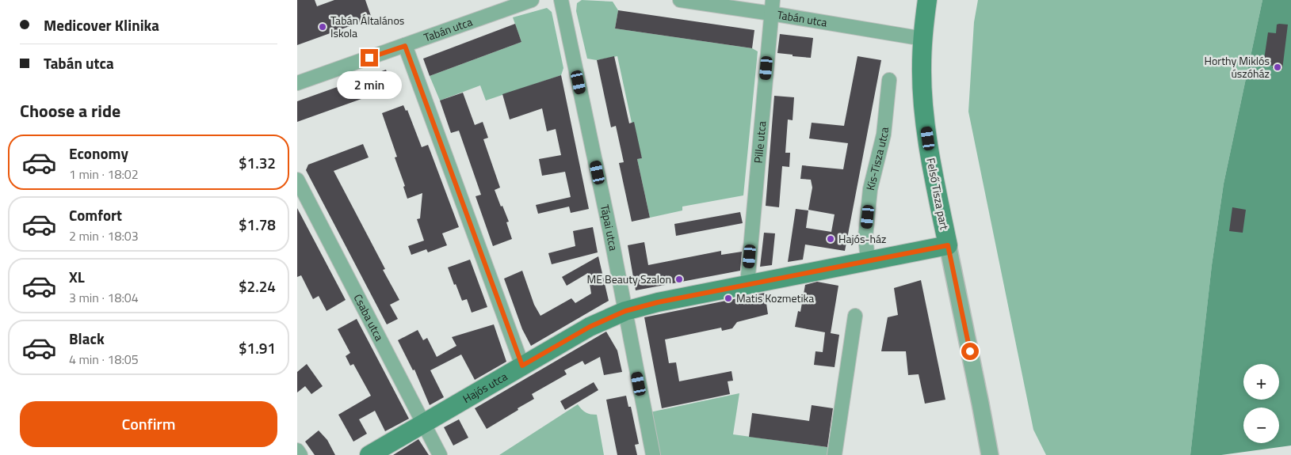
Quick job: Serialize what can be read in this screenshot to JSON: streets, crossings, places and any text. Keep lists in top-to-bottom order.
{
  "streets": {
    "main road": ["Felső Tisza part", "Hajós utca"],
    "street": [
      "Tabán utca",
      "Pille utca",
      "Kis-Tisza utca",
      "Tápai utca",
      "Csaba utca"
    ]
  },
  "crossings": [
    ["Tabán utca", "Pille utca"],
    ["Tabán utca", "Felső Tisza part"],
    ["Pille utca", "Hajós utca"],
    ["Kis-Tisza utca", "Hajós utca"],
    ["Felső Tisza part", "Hajós utca"],
    ["Tápai utca", "Hajós utca"],
    ["Csaba utca", "Hajós utca"]
  ],
  "places": [
    "Tabán Általános Iskola",
    "Horthy Miklós úszóház",
    "Hajós-ház",
    "ME Beauty Szalon",
    "Matis Kozmetika"
  ],
  "page": {
    "banner": ["Medicover Klinika", "Tabán utca"],
    "bubble": "2 min",
    "heading": "Choose a ride",
    "list": [
      {
        "name": "Economy",
        "note": "1 min · 18:02",
        "value": "$1.32"
      },
      {
        "name": "Comfort",
        "note": "2 min · 18:03",
        "value": "$1.78"
      },
      {
        "name": "XL",
        "note": "3 min · 18:04",
        "value": "$2.24"
      },
      {
        "name": "Black",
        "note": "4 min · 18:05",
        "value": "$1.91"
      }
    ],
    "map_buttons": ["+", "−"],
    "buttons": "Confirm"
  }
}
